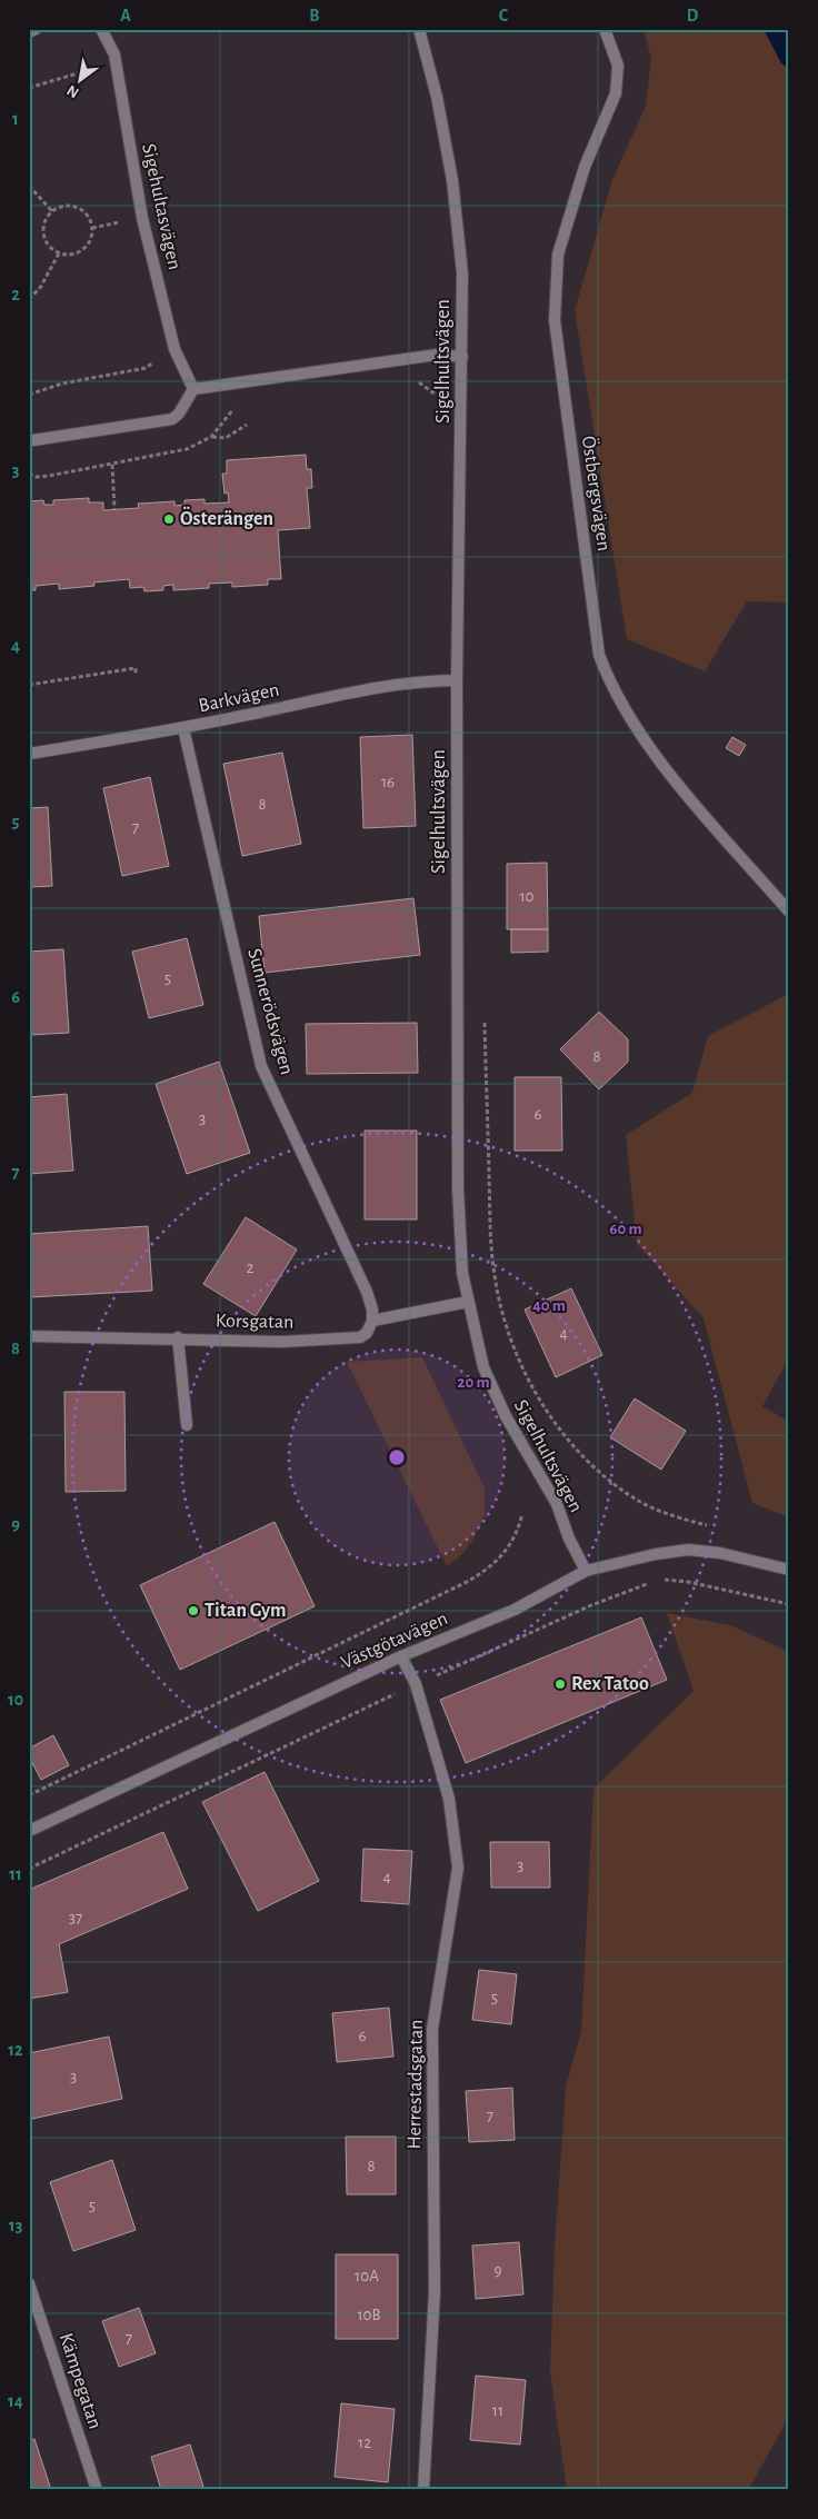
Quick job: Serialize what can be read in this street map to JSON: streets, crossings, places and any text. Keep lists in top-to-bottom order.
{
  "streets": {
    "street": [
      "Sigehultasvägen",
      "Sigelhultsvägen",
      "Östbergsvägen",
      "Barkvägen",
      "Sunnerödsvägen",
      "Korsgatan",
      "Västgötavägen",
      "Herrestadsgatan",
      "Kämpegatan"
    ]
  },
  "crossings": [
    ["Sigelhultsvägen", "Barkvägen"],
    ["Sigelhultsvägen", "Västgötavägen"],
    ["Barkvägen", "Sunnerödsvägen"],
    ["Sunnerödsvägen", "Korsgatan"],
    ["Västgötavägen", "Herrestadsgatan"]
  ],
  "places": ["Österängen", "Titan Gym", "Rex Tatoo"],
  "house_numbers": [
    "16",
    "8",
    "7",
    "10",
    "5",
    "8",
    "6",
    "3",
    "2",
    "4",
    "3",
    "4",
    "37",
    "5",
    "6",
    "3",
    "7",
    "8",
    "5",
    "9",
    "10A",
    "10B",
    "7",
    "11",
    "12"
  ],
  "north": "bottom left",
  "grid": {
    "columns": [
      "A",
      "B",
      "C",
      "D"
    ],
    "rows": [
      "1",
      "2",
      "3",
      "4",
      "5",
      "6",
      "7",
      "8",
      "9",
      "10",
      "11",
      "12",
      "13",
      "14"
    ]
  },
  "rings": ["60 m", "40 m", "20 m"]
}
